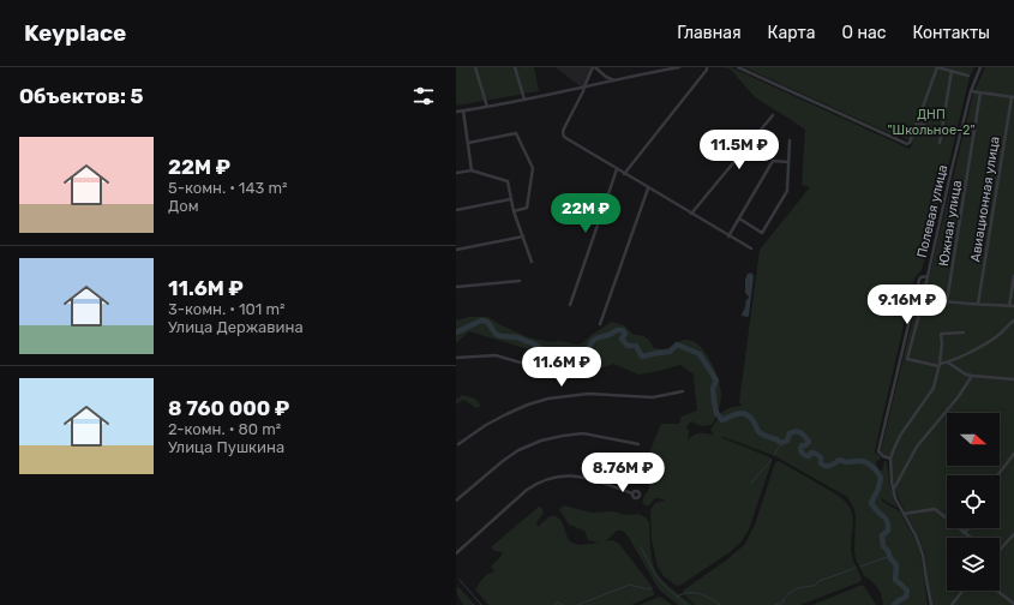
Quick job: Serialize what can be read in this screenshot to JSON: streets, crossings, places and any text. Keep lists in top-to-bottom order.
{
  "streets": {
    "street": ["Авиационная улица", "Полевая улица", "Южная улица"]
  },
  "parks": ["ДНП \"Школьное-2\""],
  "north": "right",
  "page": {
    "header": "Keyplace",
    "nav": [
      "Главная",
      "Карта",
      "О нас",
      "Контакты"
    ],
    "heading": "Объектов: 5",
    "list": [
      {
        "name": "22M ₽",
        "note": "5-комн. · 143 m² · Дом"
      },
      {
        "name": "11.6M ₽",
        "note": "3-комн. · 101 m² · Улица Державина"
      },
      {
        "name": "8 760 000 ₽",
        "note": "2-комн. · 80 m² · Улица Пушкина"
      }
    ],
    "price": [
      "11.5M ₽",
      "22M ₽",
      "9.16M ₽",
      "11.6M ₽",
      "8.76M ₽"
    ]
  }
}
